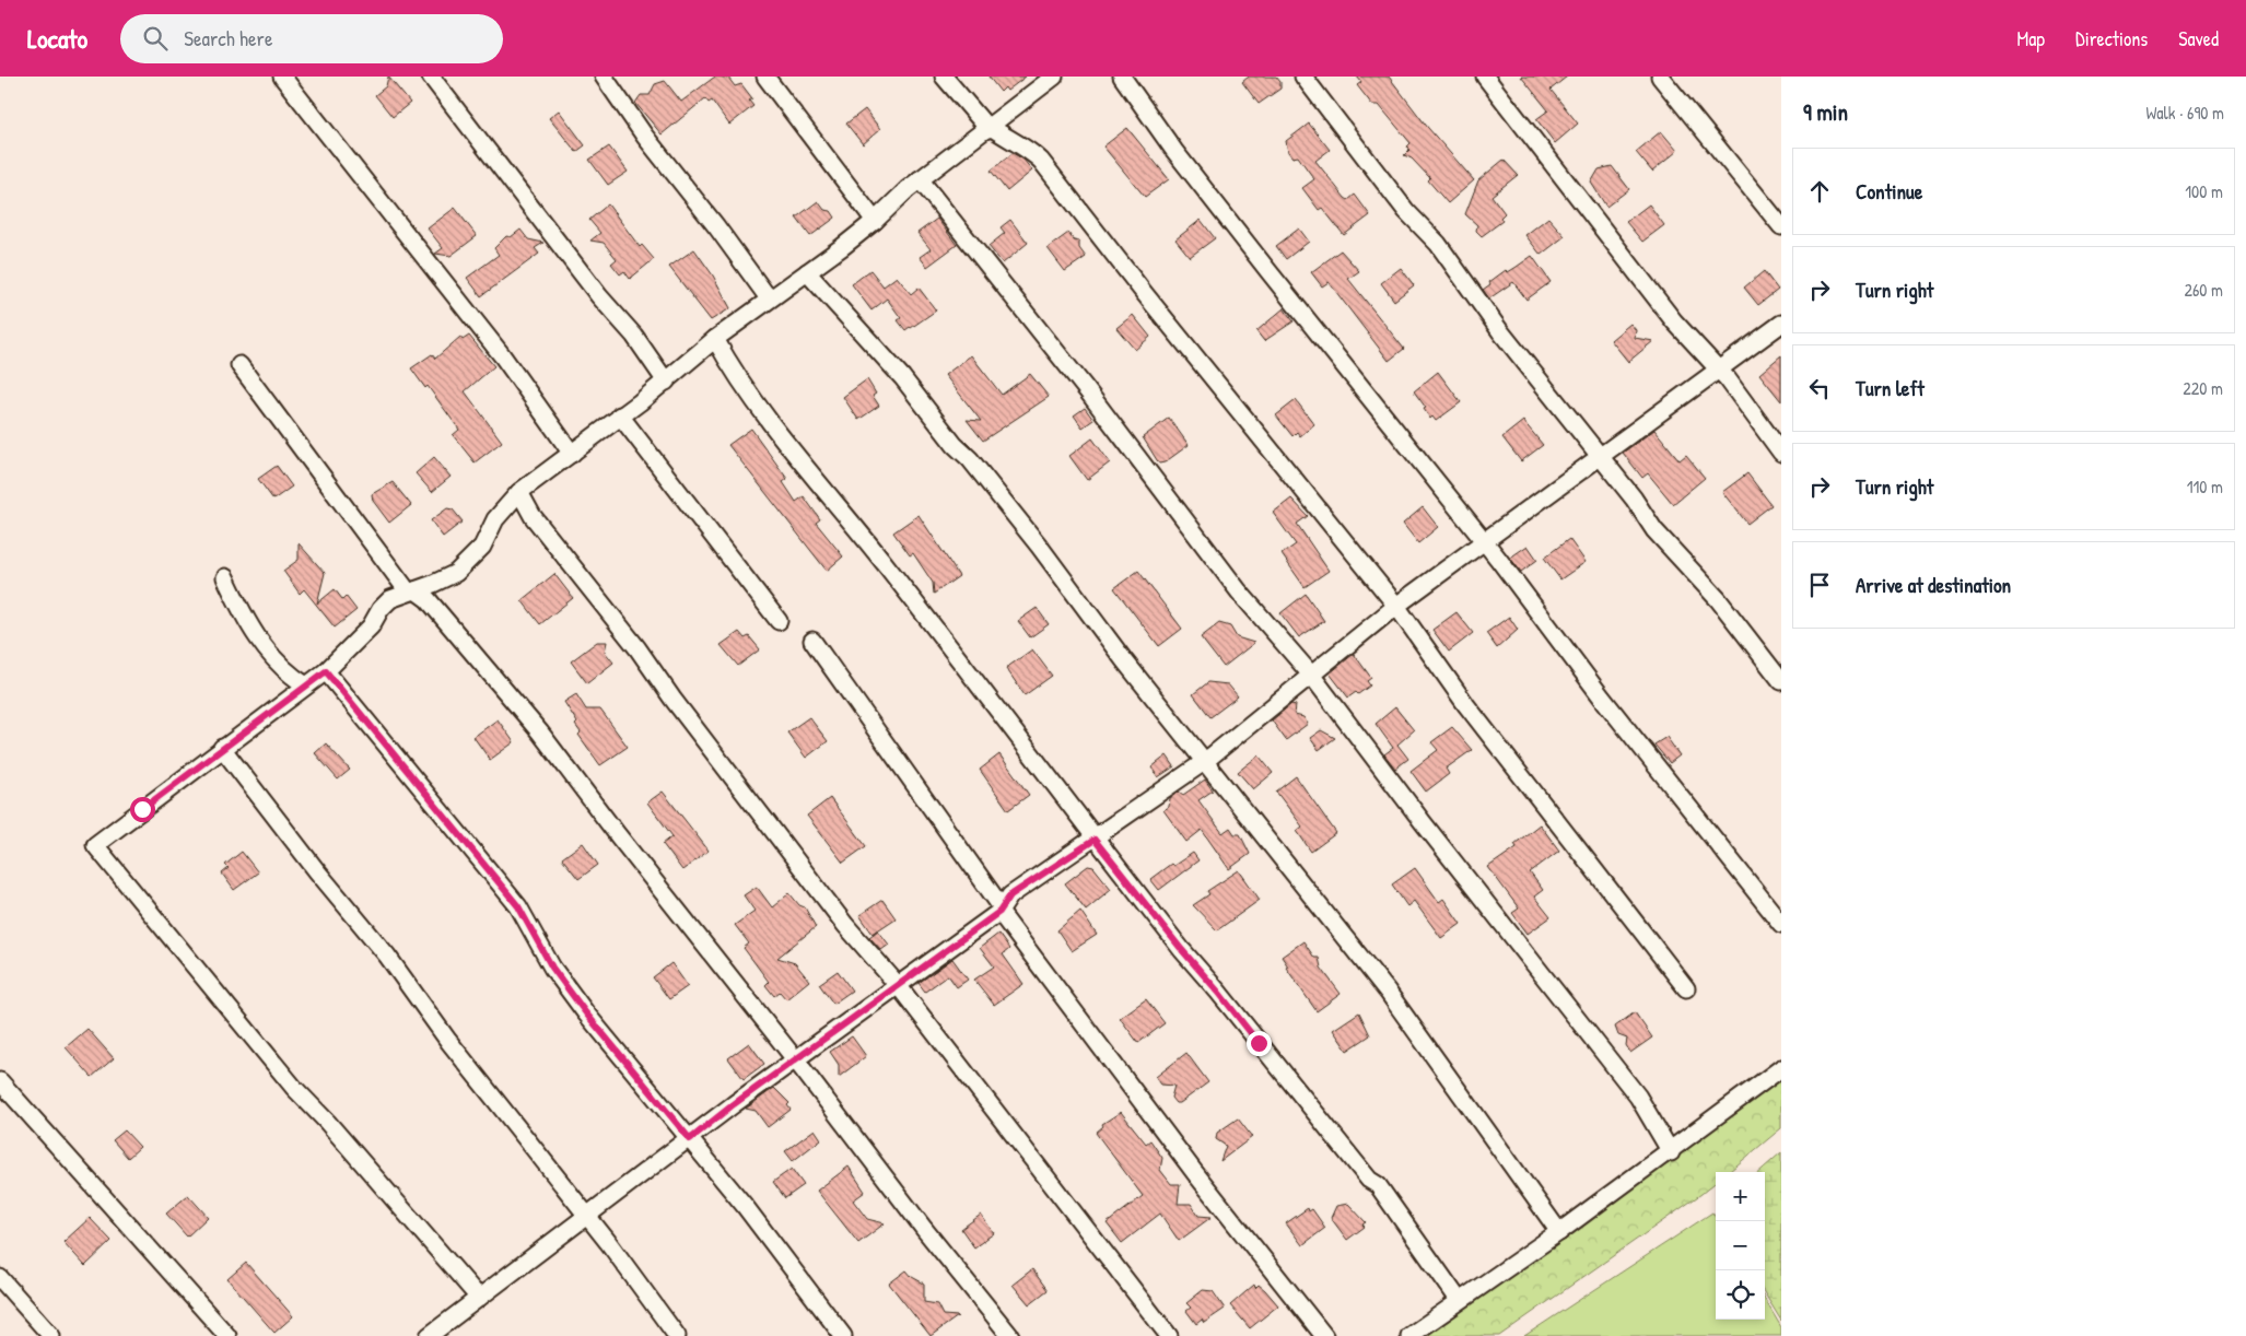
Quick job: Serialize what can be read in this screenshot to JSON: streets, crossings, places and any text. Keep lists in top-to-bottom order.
{
  "page": {
    "header": "Locato",
    "search": "Search here",
    "nav": ["Map", "Directions", "Saved"],
    "heading": ["9 min", "Walk · 690 m"],
    "list": [
      ["Continue", "100 m"],
      ["Turn right", "260 m"],
      ["Turn left", "220 m"],
      ["Turn right", "110 m"],
      "Arrive at destination"
    ],
    "map_buttons": ["+", "−"]
  }
}
